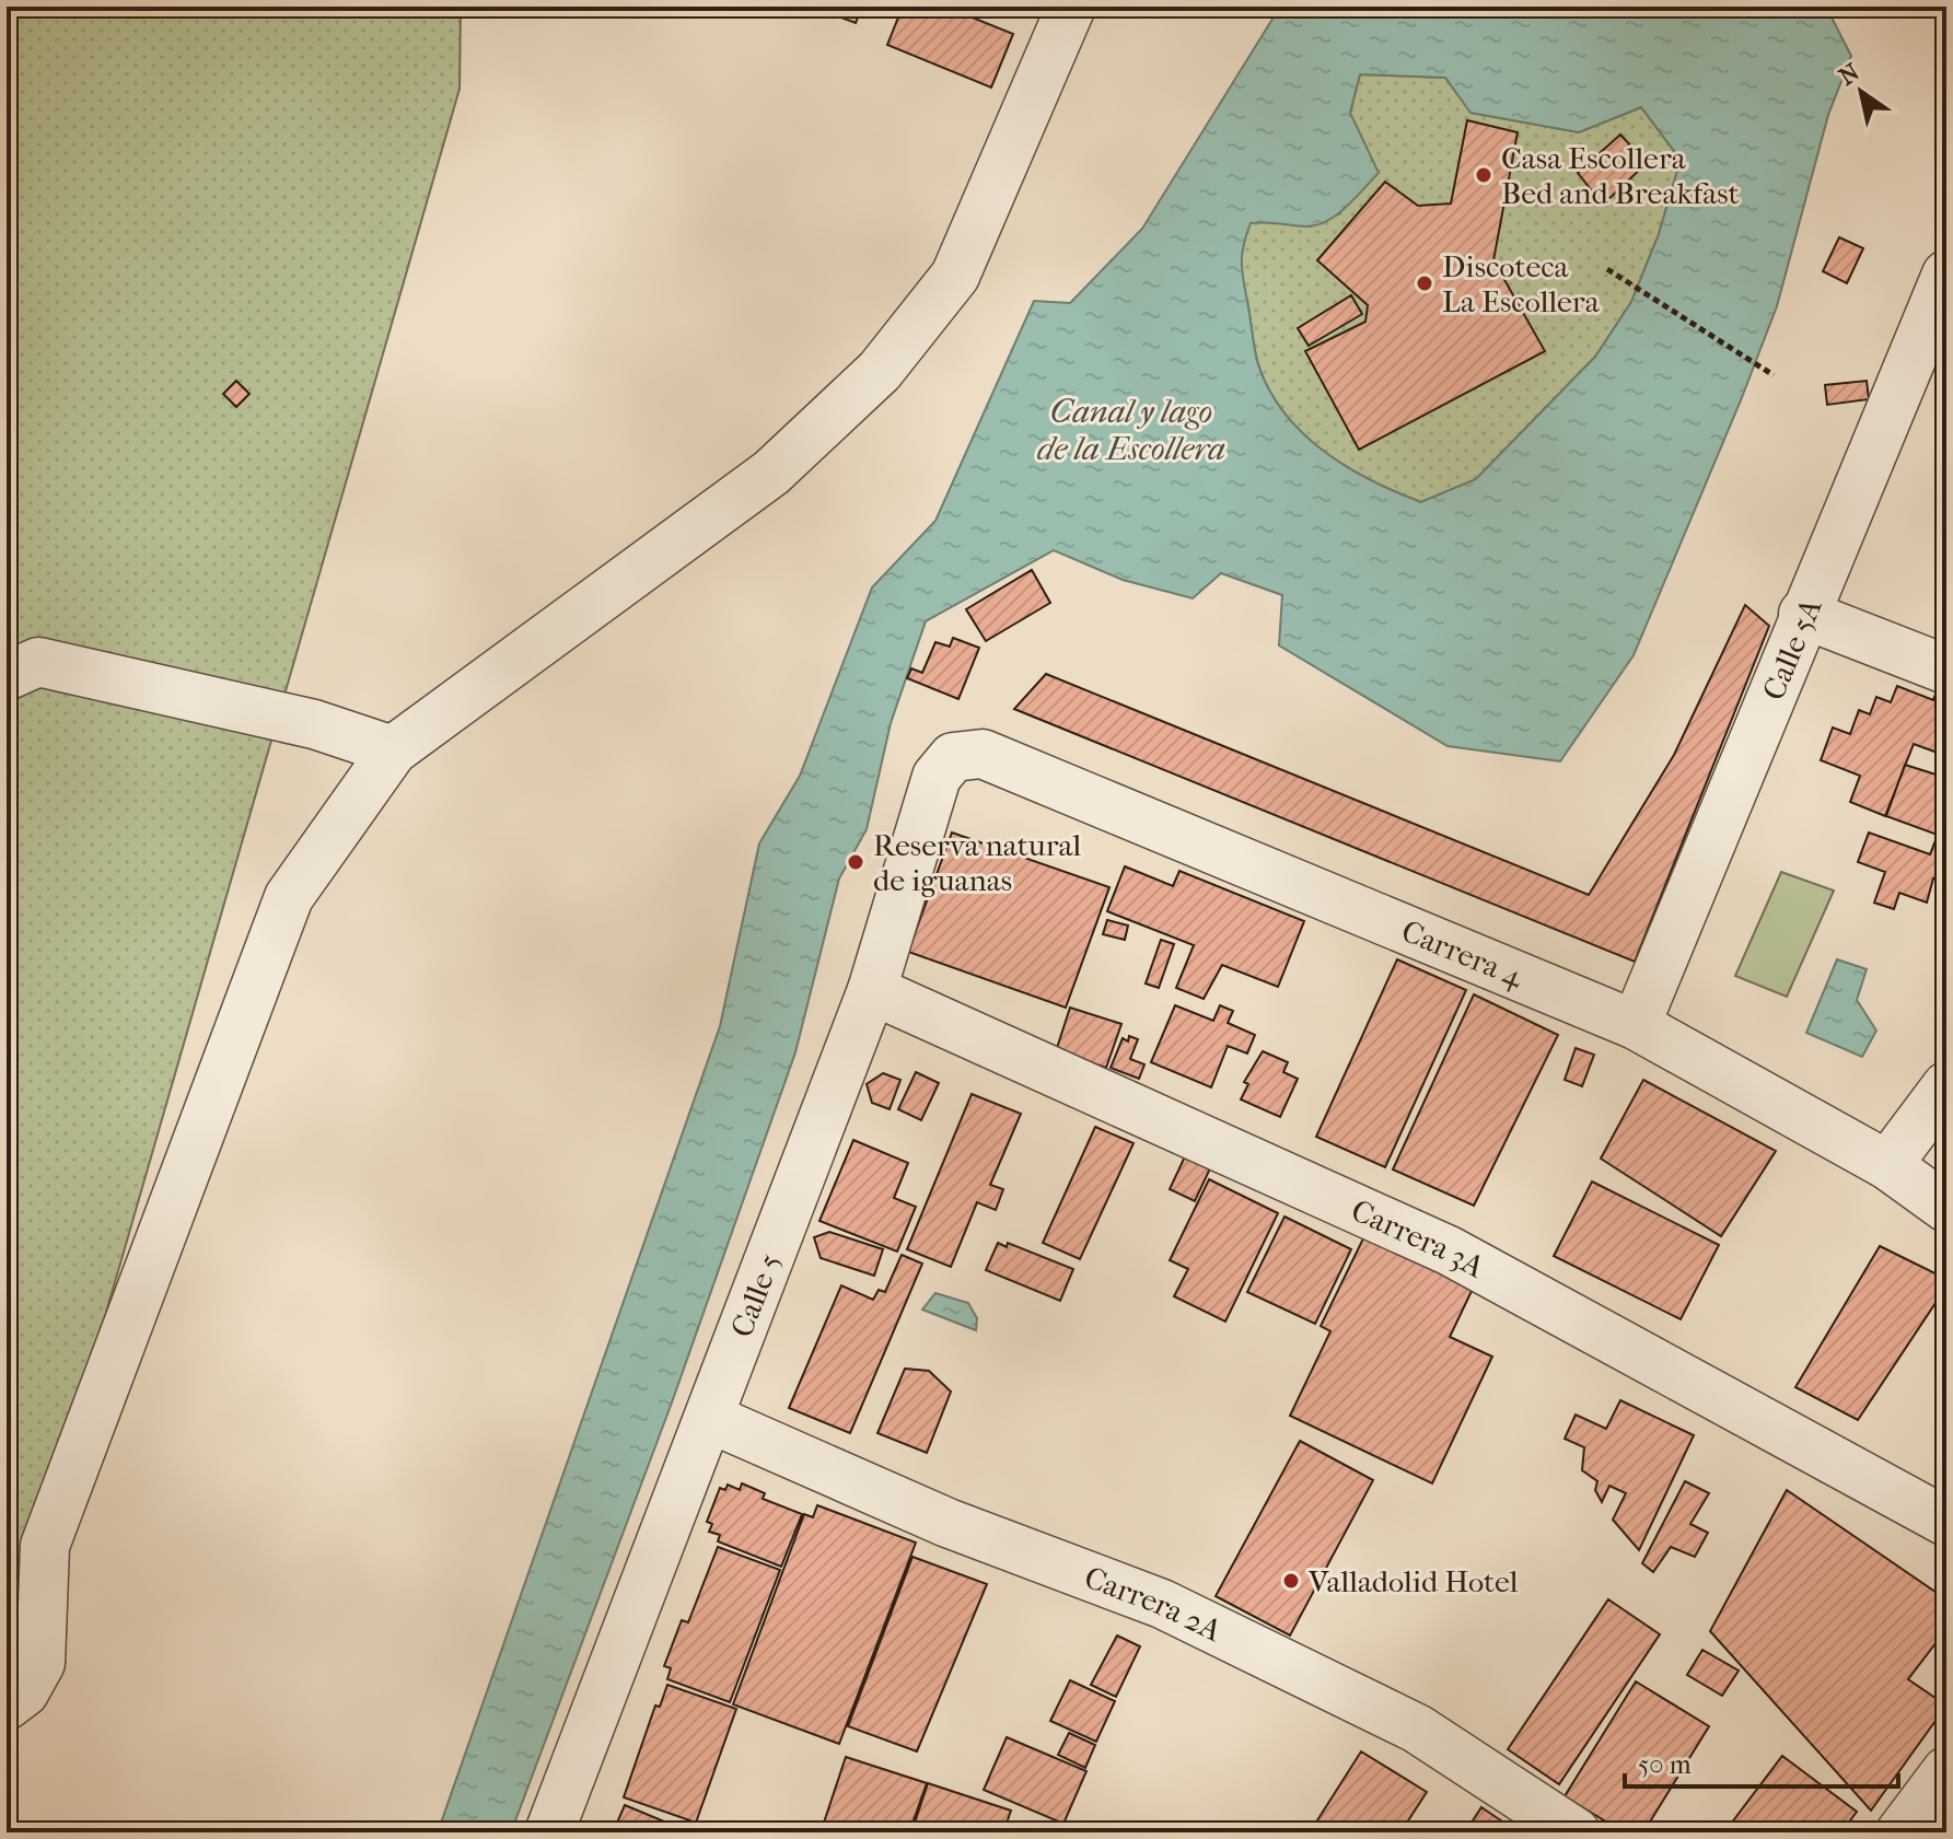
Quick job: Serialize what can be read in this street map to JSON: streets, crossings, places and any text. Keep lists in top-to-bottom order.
{
  "streets": {
    "street": [
      "Calle 5A",
      "Carrera 4",
      "Carrera 3A",
      "Calle 5",
      "Carrera 2A"
    ]
  },
  "crossings": [
    ["Calle 5A", "Carrera 4"],
    ["Carrera 4", "Calle 5"],
    ["Carrera 3A", "Calle 5"],
    ["Calle 5", "Carrera 2A"]
  ],
  "water": ["Canal y lago de la Escollera"],
  "places": [
    "Casa Escollera Bed and Breakfast",
    "Discoteca La Escollera",
    "Reserva natural de iguanas",
    "Valladolid Hotel"
  ],
  "scale_bar": "50 m",
  "north": "top left"
}
